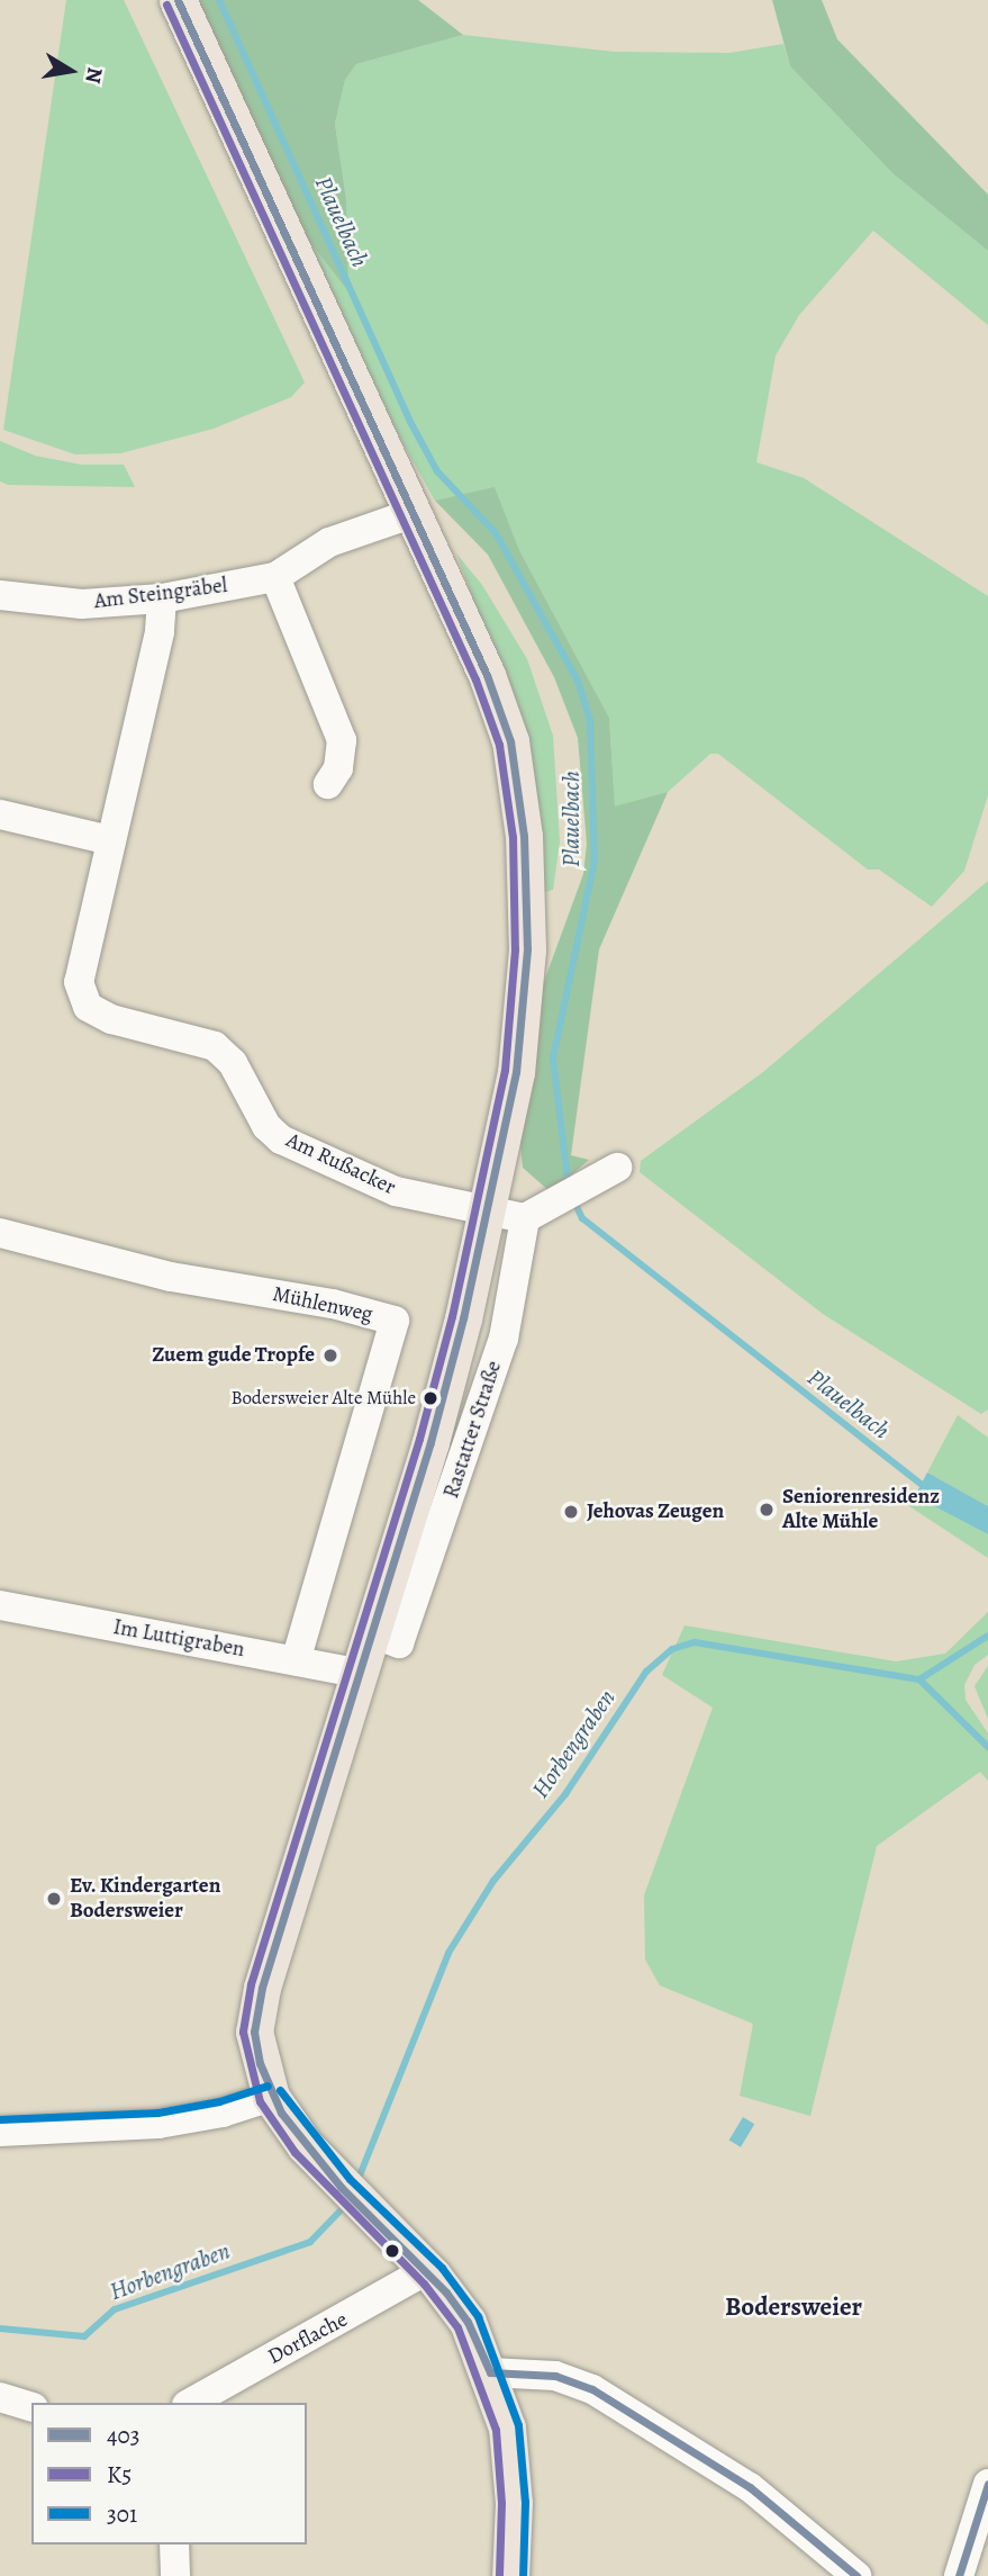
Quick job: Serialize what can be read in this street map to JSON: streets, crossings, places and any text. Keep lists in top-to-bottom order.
{
  "streets": {
    "main road": ["Rastatter Straße"],
    "street": [
      "Am Steingräbel",
      "Am Rußacker",
      "Mühlenweg",
      "Im Luttigraben",
      "Dorflache"
    ]
  },
  "crossings": [
    ["Am Steingräbel", "Am Rußacker"],
    ["Am Steingräbel", "Rastatter Straße"],
    ["Am Rußacker", "Rastatter Straße"],
    ["Mühlenweg", "Im Luttigraben"],
    ["Rastatter Straße", "Im Luttigraben"],
    ["Rastatter Straße", "Dorflache"]
  ],
  "districts": ["Bodersweier"],
  "water": ["Plauelbach", "Horbengraben"],
  "places": [
    "Zuem gude Tropfe",
    "Bodersweier Alte Mühle",
    "Seniorenresidenz Alte Mühle",
    "Jehovas Zeugen",
    "Ev. Kindergarten Bodersweier"
  ],
  "lines": ["transit line 403", "transit line K5", "transit line 301"],
  "legend": ["403", "K5", "301"],
  "north": "right"
}
